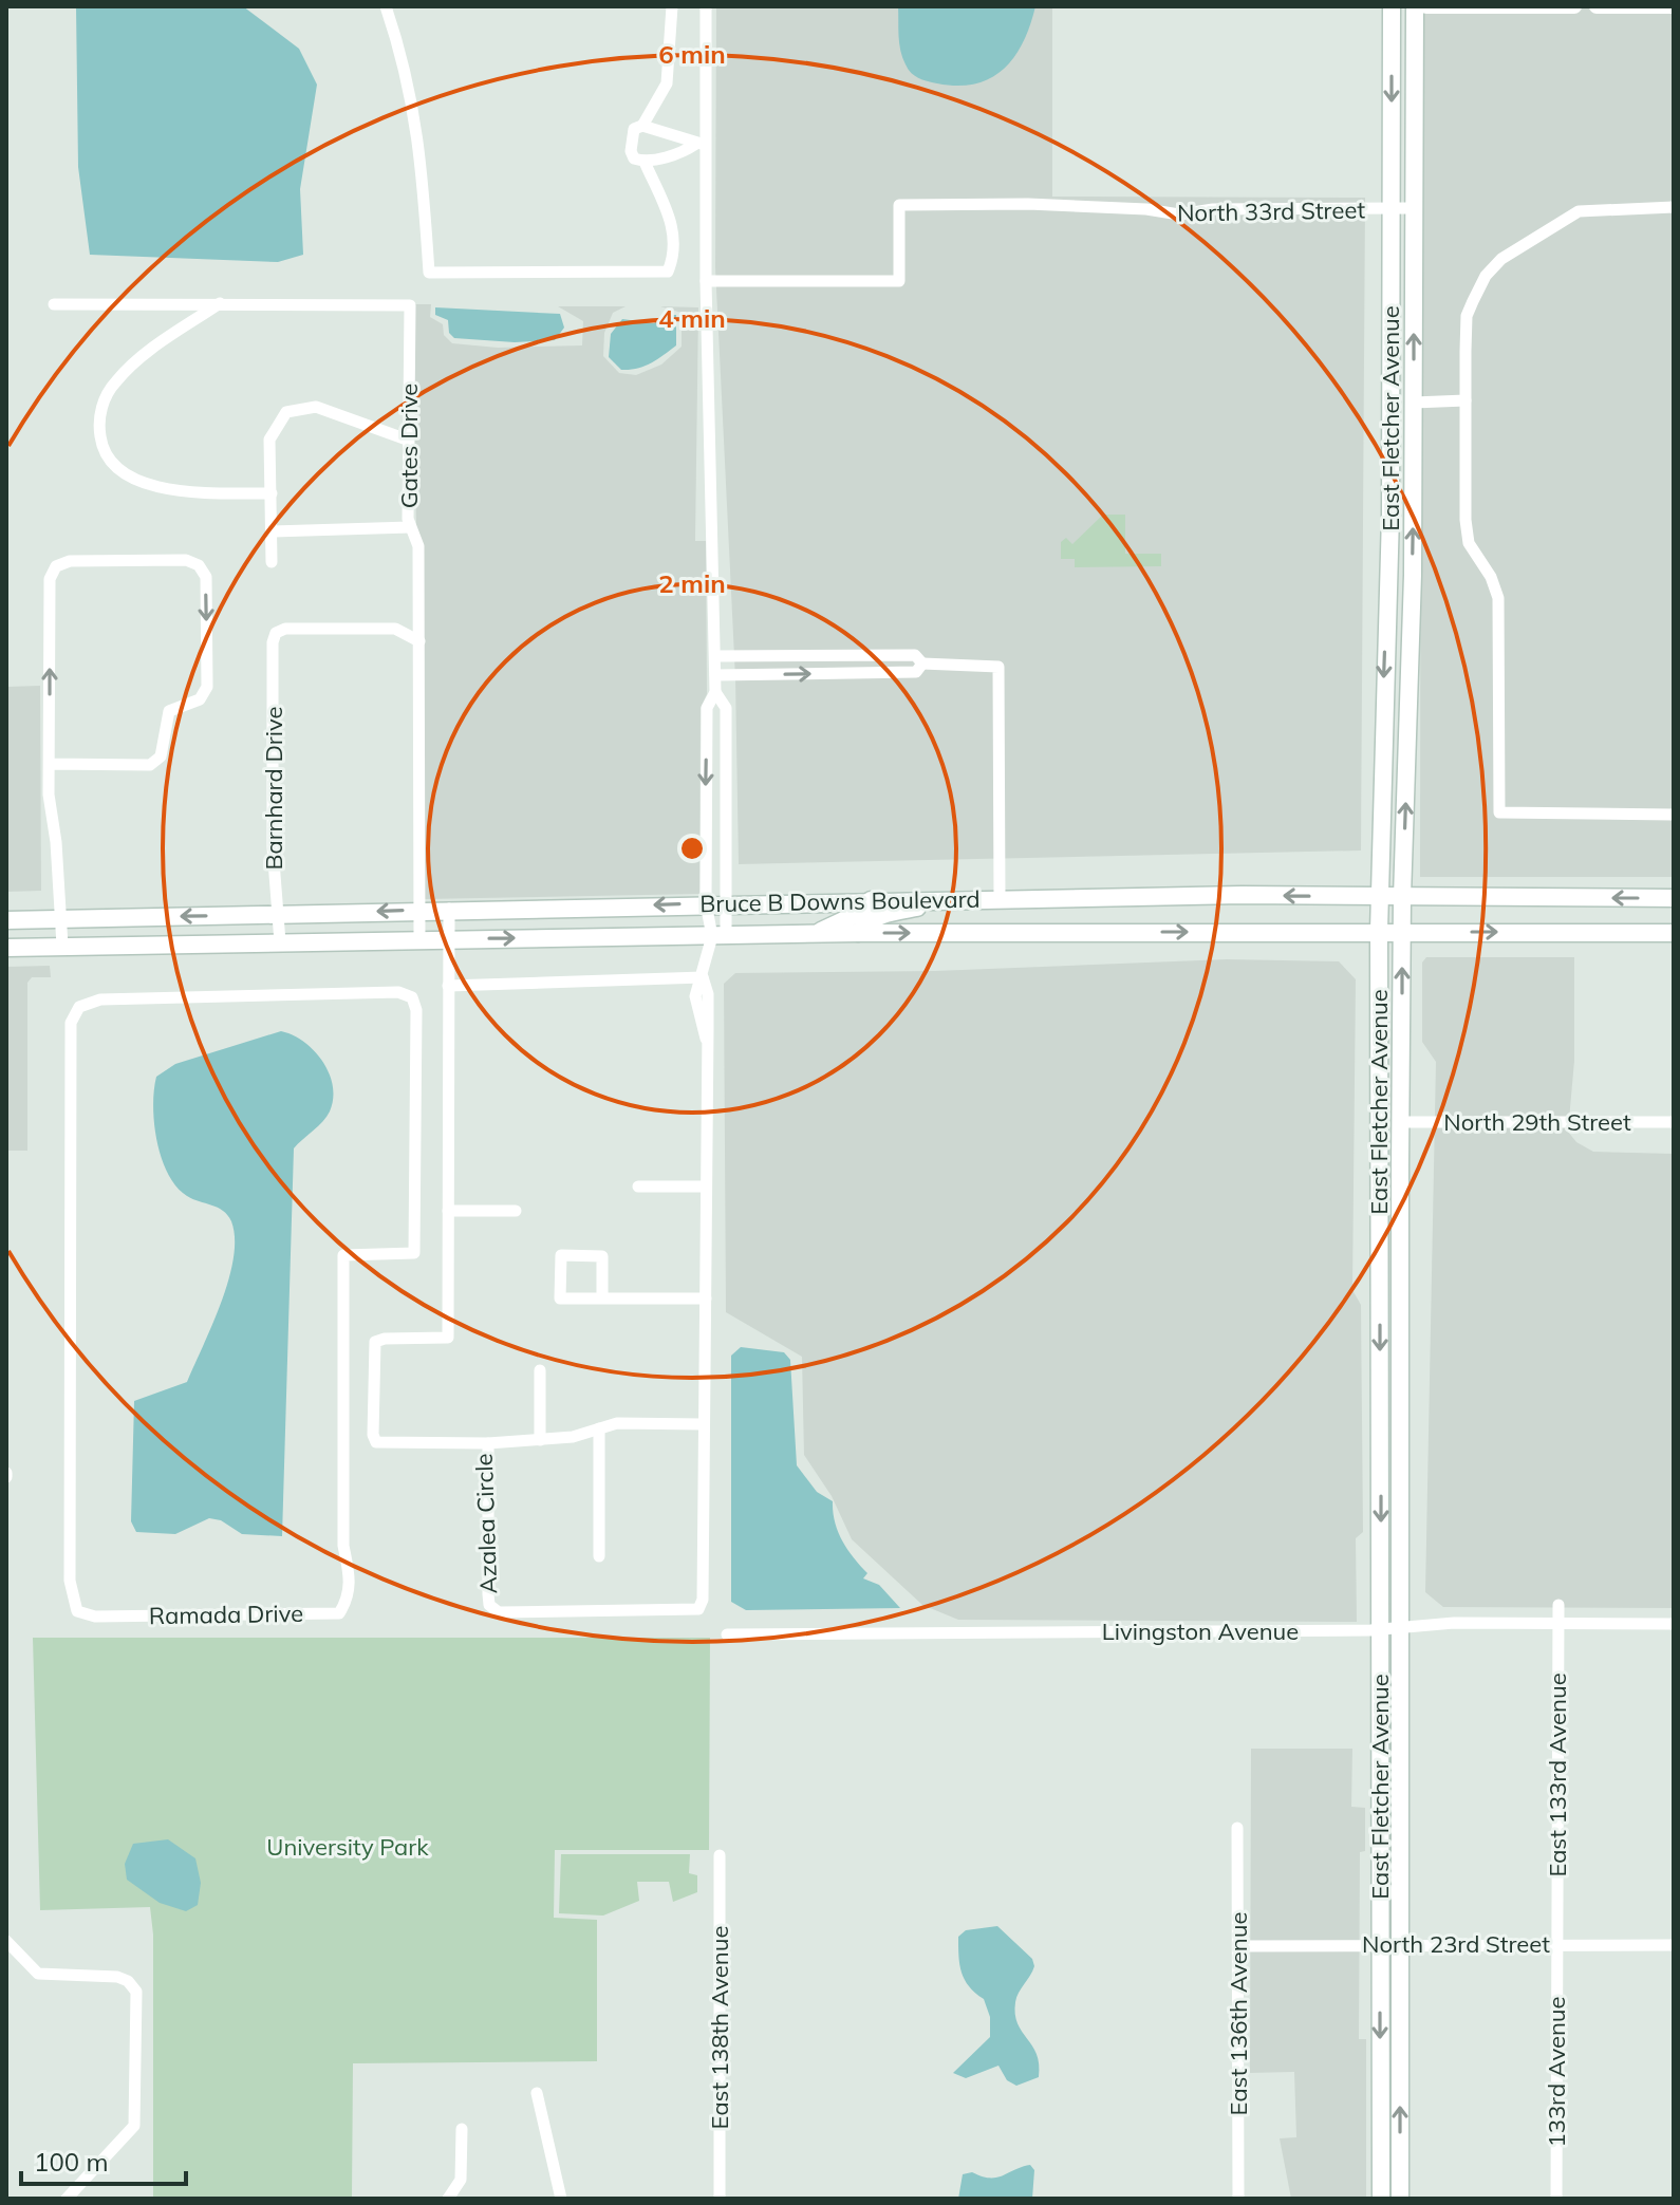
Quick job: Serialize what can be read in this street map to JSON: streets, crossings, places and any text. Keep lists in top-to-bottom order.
{
  "streets": {
    "main road": ["East Fletcher Avenue", "Bruce B Downs Boulevard"],
    "street": [
      "North 33rd Street",
      "Gates Drive",
      "Barnhard Drive",
      "North 29th Street",
      "Azalea Circle",
      "Ramada Drive",
      "Livingston Avenue",
      "East 133rd Avenue",
      "North 23rd Street",
      "East 136th Avenue",
      "East 138th Avenue",
      "133rd Avenue"
    ]
  },
  "crossings": [
    ["North 33rd Street", "East Fletcher Avenue"],
    ["East Fletcher Avenue", "Bruce B Downs Boulevard"],
    ["East Fletcher Avenue", "North 29th Street"],
    ["East Fletcher Avenue", "Livingston Avenue"],
    ["East Fletcher Avenue", "North 23rd Street"],
    ["Gates Drive", "Barnhard Drive"],
    ["Gates Drive", "Bruce B Downs Boulevard"],
    ["Barnhard Drive", "Bruce B Downs Boulevard"],
    ["Bruce B Downs Boulevard", "Azalea Circle"],
    ["Livingston Avenue", "East 133rd Avenue"],
    ["East 133rd Avenue", "North 23rd Street"],
    ["East 133rd Avenue", "133rd Avenue"],
    ["North 23rd Street", "East 136th Avenue"],
    ["North 23rd Street", "133rd Avenue"]
  ],
  "parks": ["University Park"],
  "scale_bar": "100 m",
  "rings": ["6 min", "4 min", "2 min"]
}
